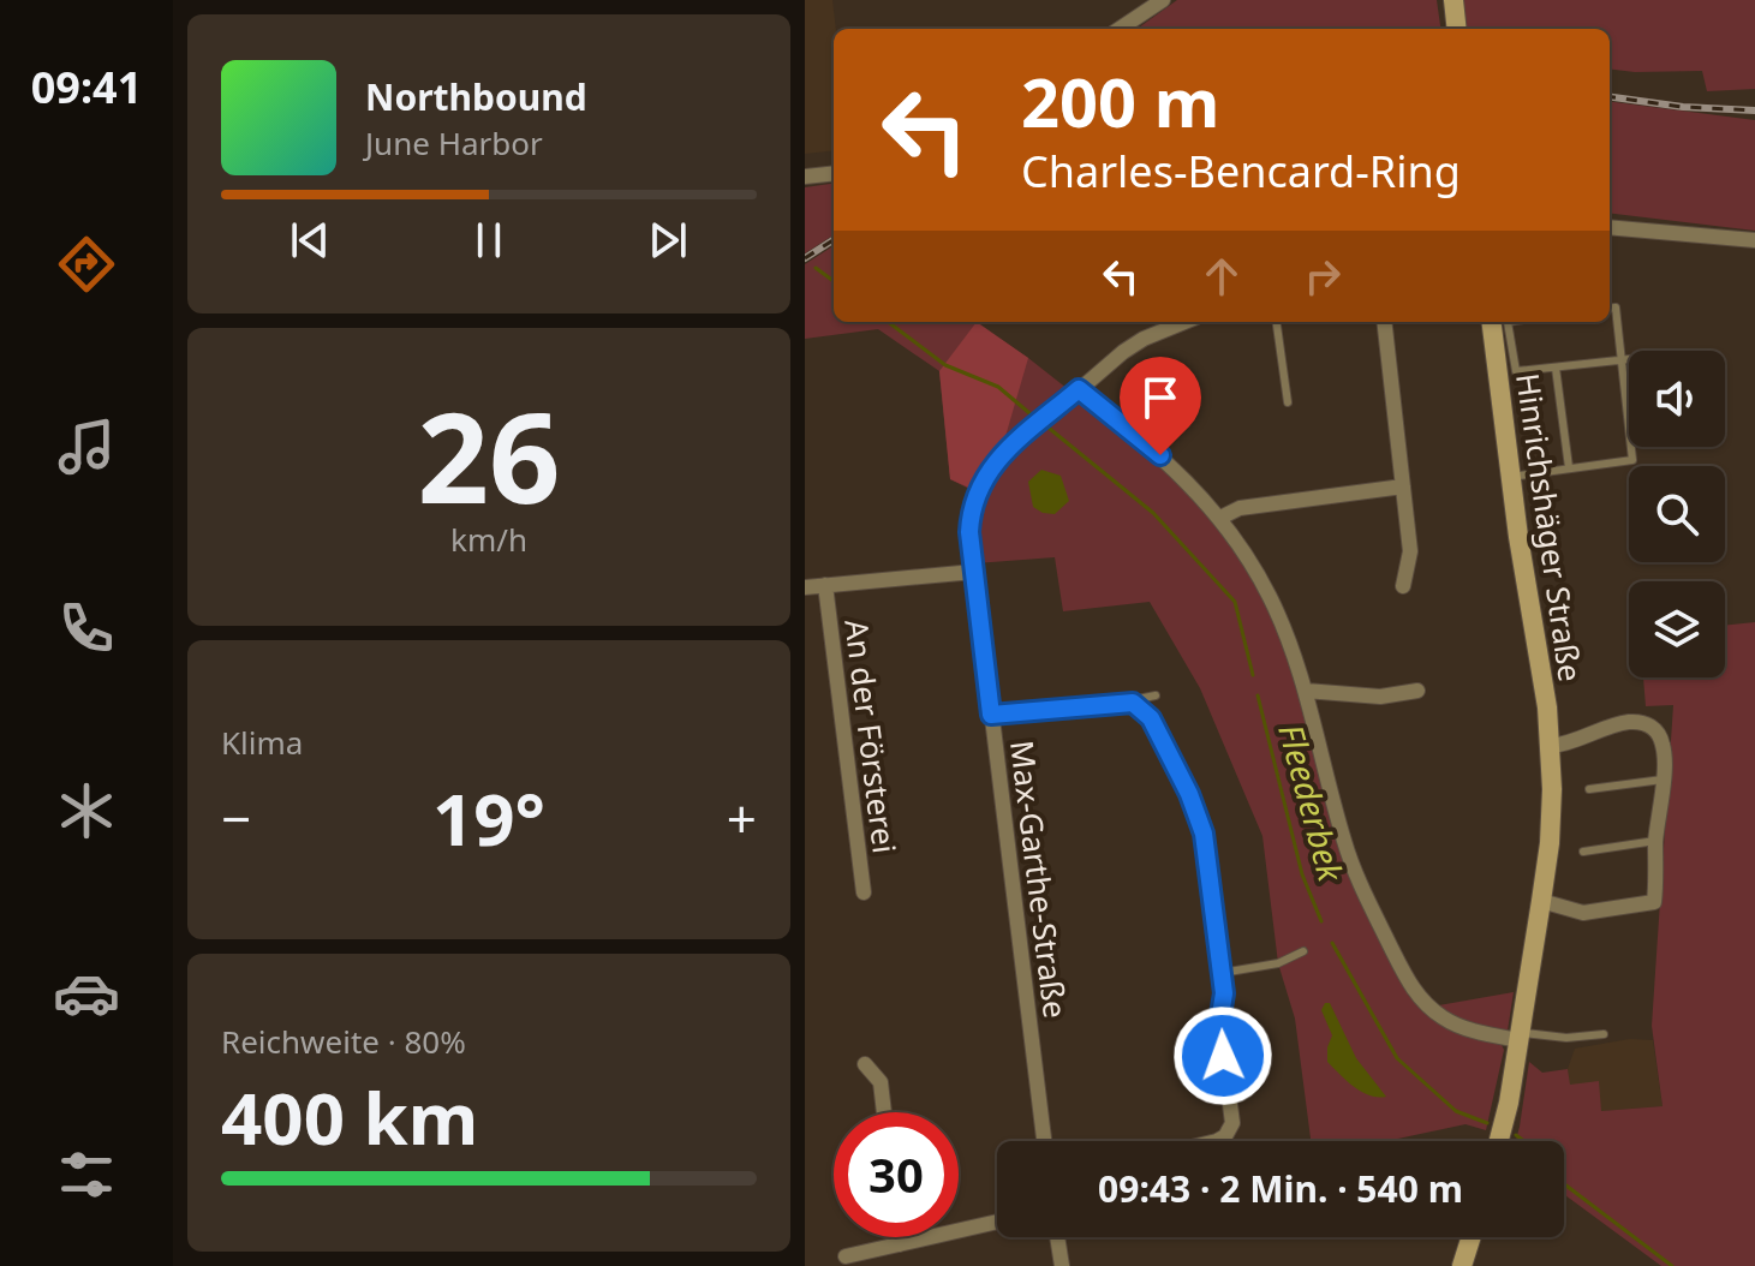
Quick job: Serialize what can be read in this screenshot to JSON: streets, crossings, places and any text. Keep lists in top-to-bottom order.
{
  "streets": {
    "main road": ["Hinrichshäger Straße"],
    "street": ["An der Försterei", "Max-Garthe-Straße"]
  },
  "water": ["Fleederbek"],
  "page": {
    "tabs": "09:41",
    "turn": ["200 m", "Charles-Bencard-Ring"],
    "song": ["Northbound", "June Harbor"],
    "tile": [
      ["26", "km/h"],
      "Klima",
      ["Reichweite · 80%", "400 km"]
    ],
    "heat": ["−", "19°", "+"],
    "limit": "30",
    "trip": "09:43 · 2 Min. · 540 m"
  }
}
